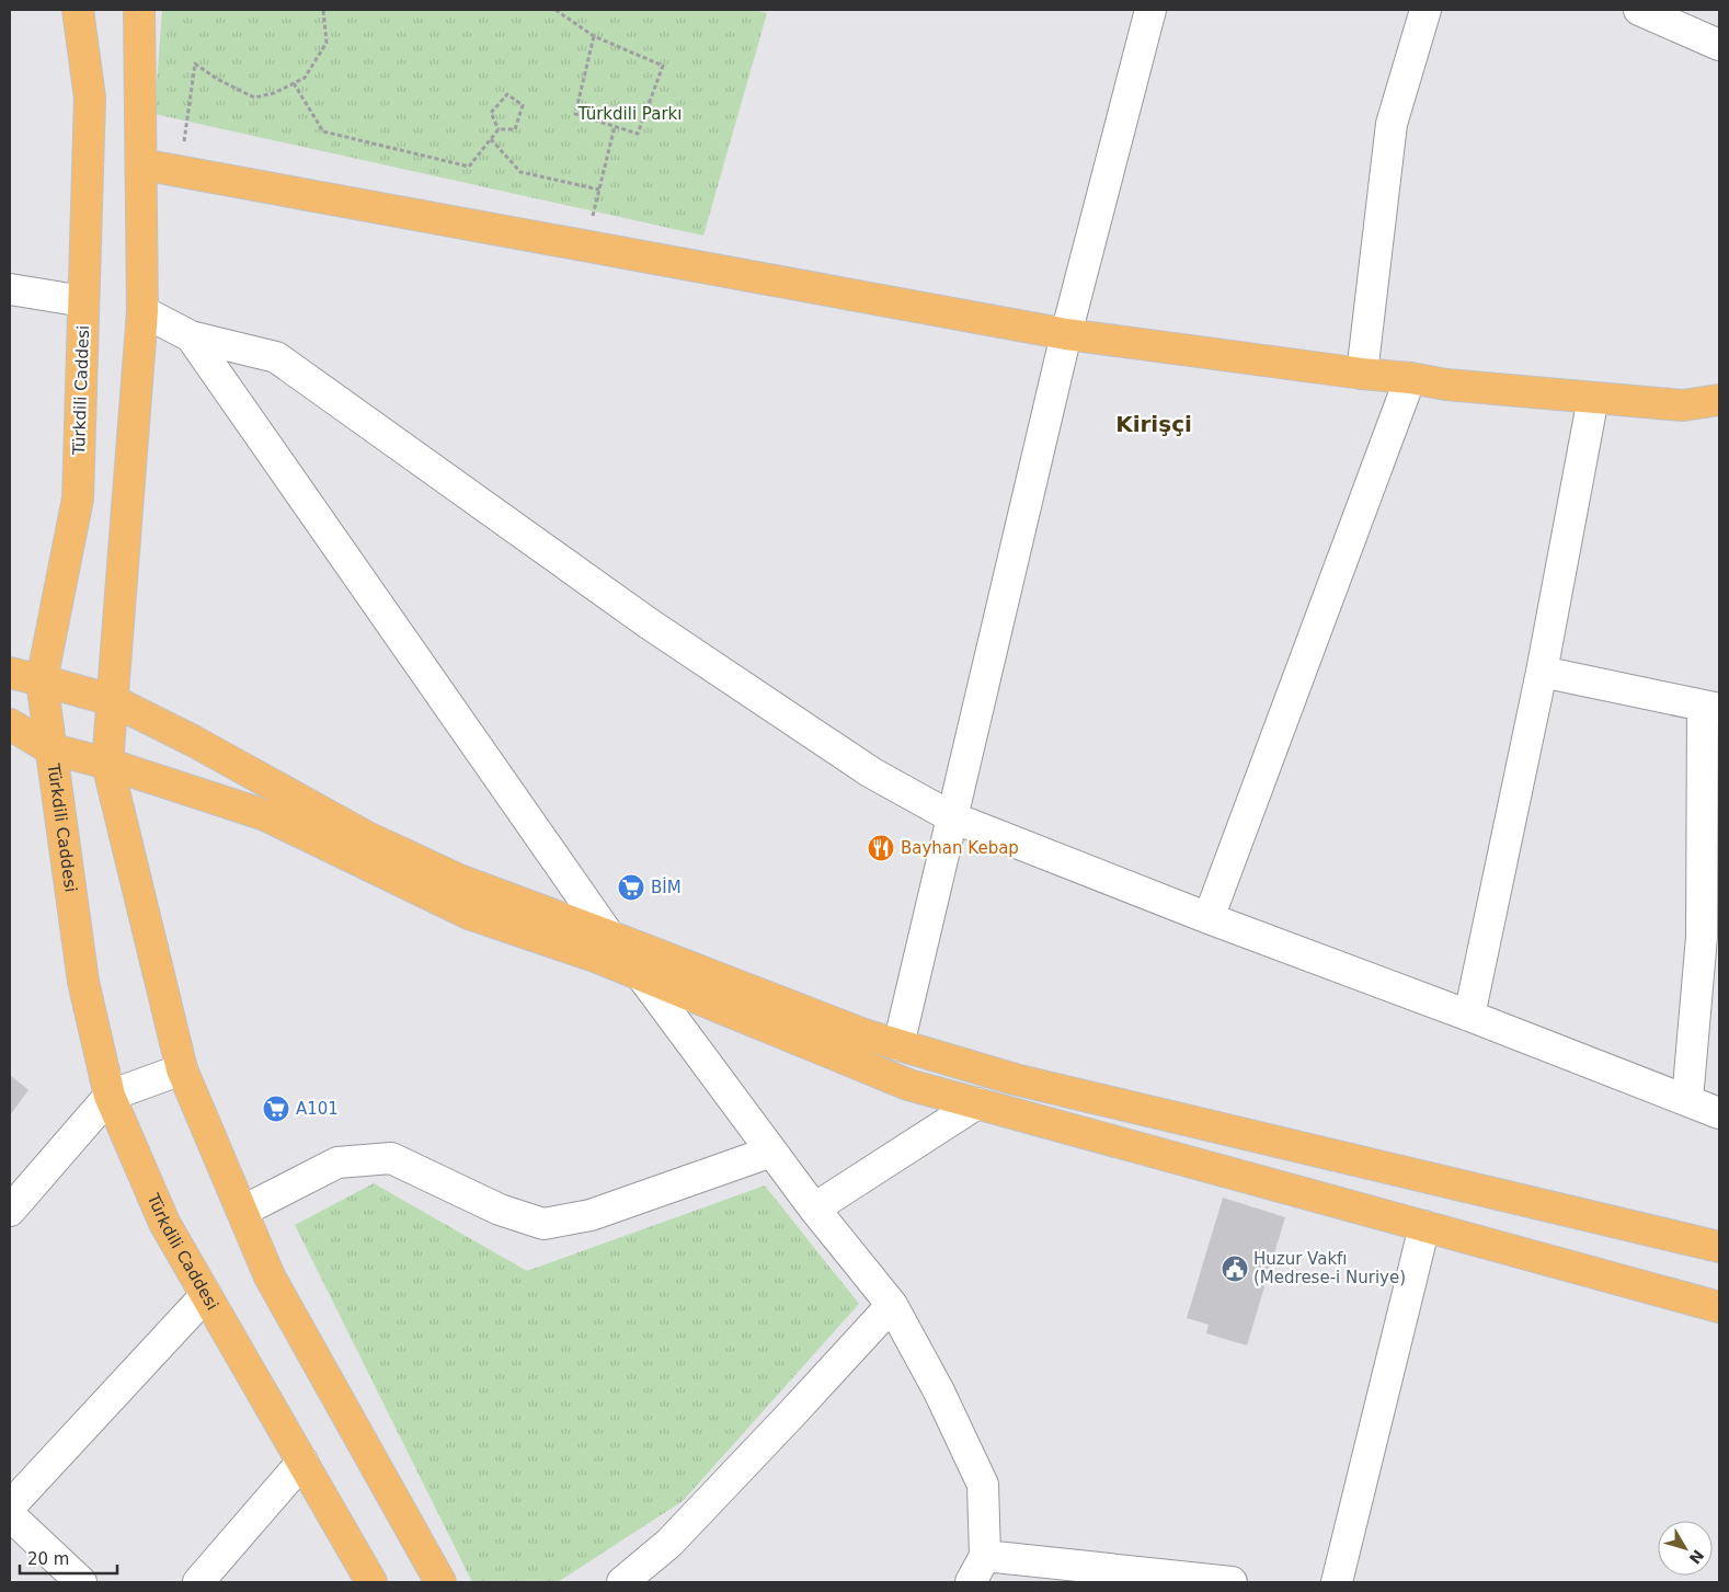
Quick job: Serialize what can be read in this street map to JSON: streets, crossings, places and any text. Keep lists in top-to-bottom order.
{
  "streets": {
    "main road": ["Türkdili Caddesi"]
  },
  "districts": ["Kirişçi"],
  "parks": ["Türkdili Parkı"],
  "places": {
    "restaurant": ["Bayhan Kebap"],
    "supermarket": ["BİM", "A101"],
    "public building": ["Huzur Vakfı (Medrese-i Nuriye)"]
  },
  "scale_bar": "20 m",
  "north": "bottom right"
}
